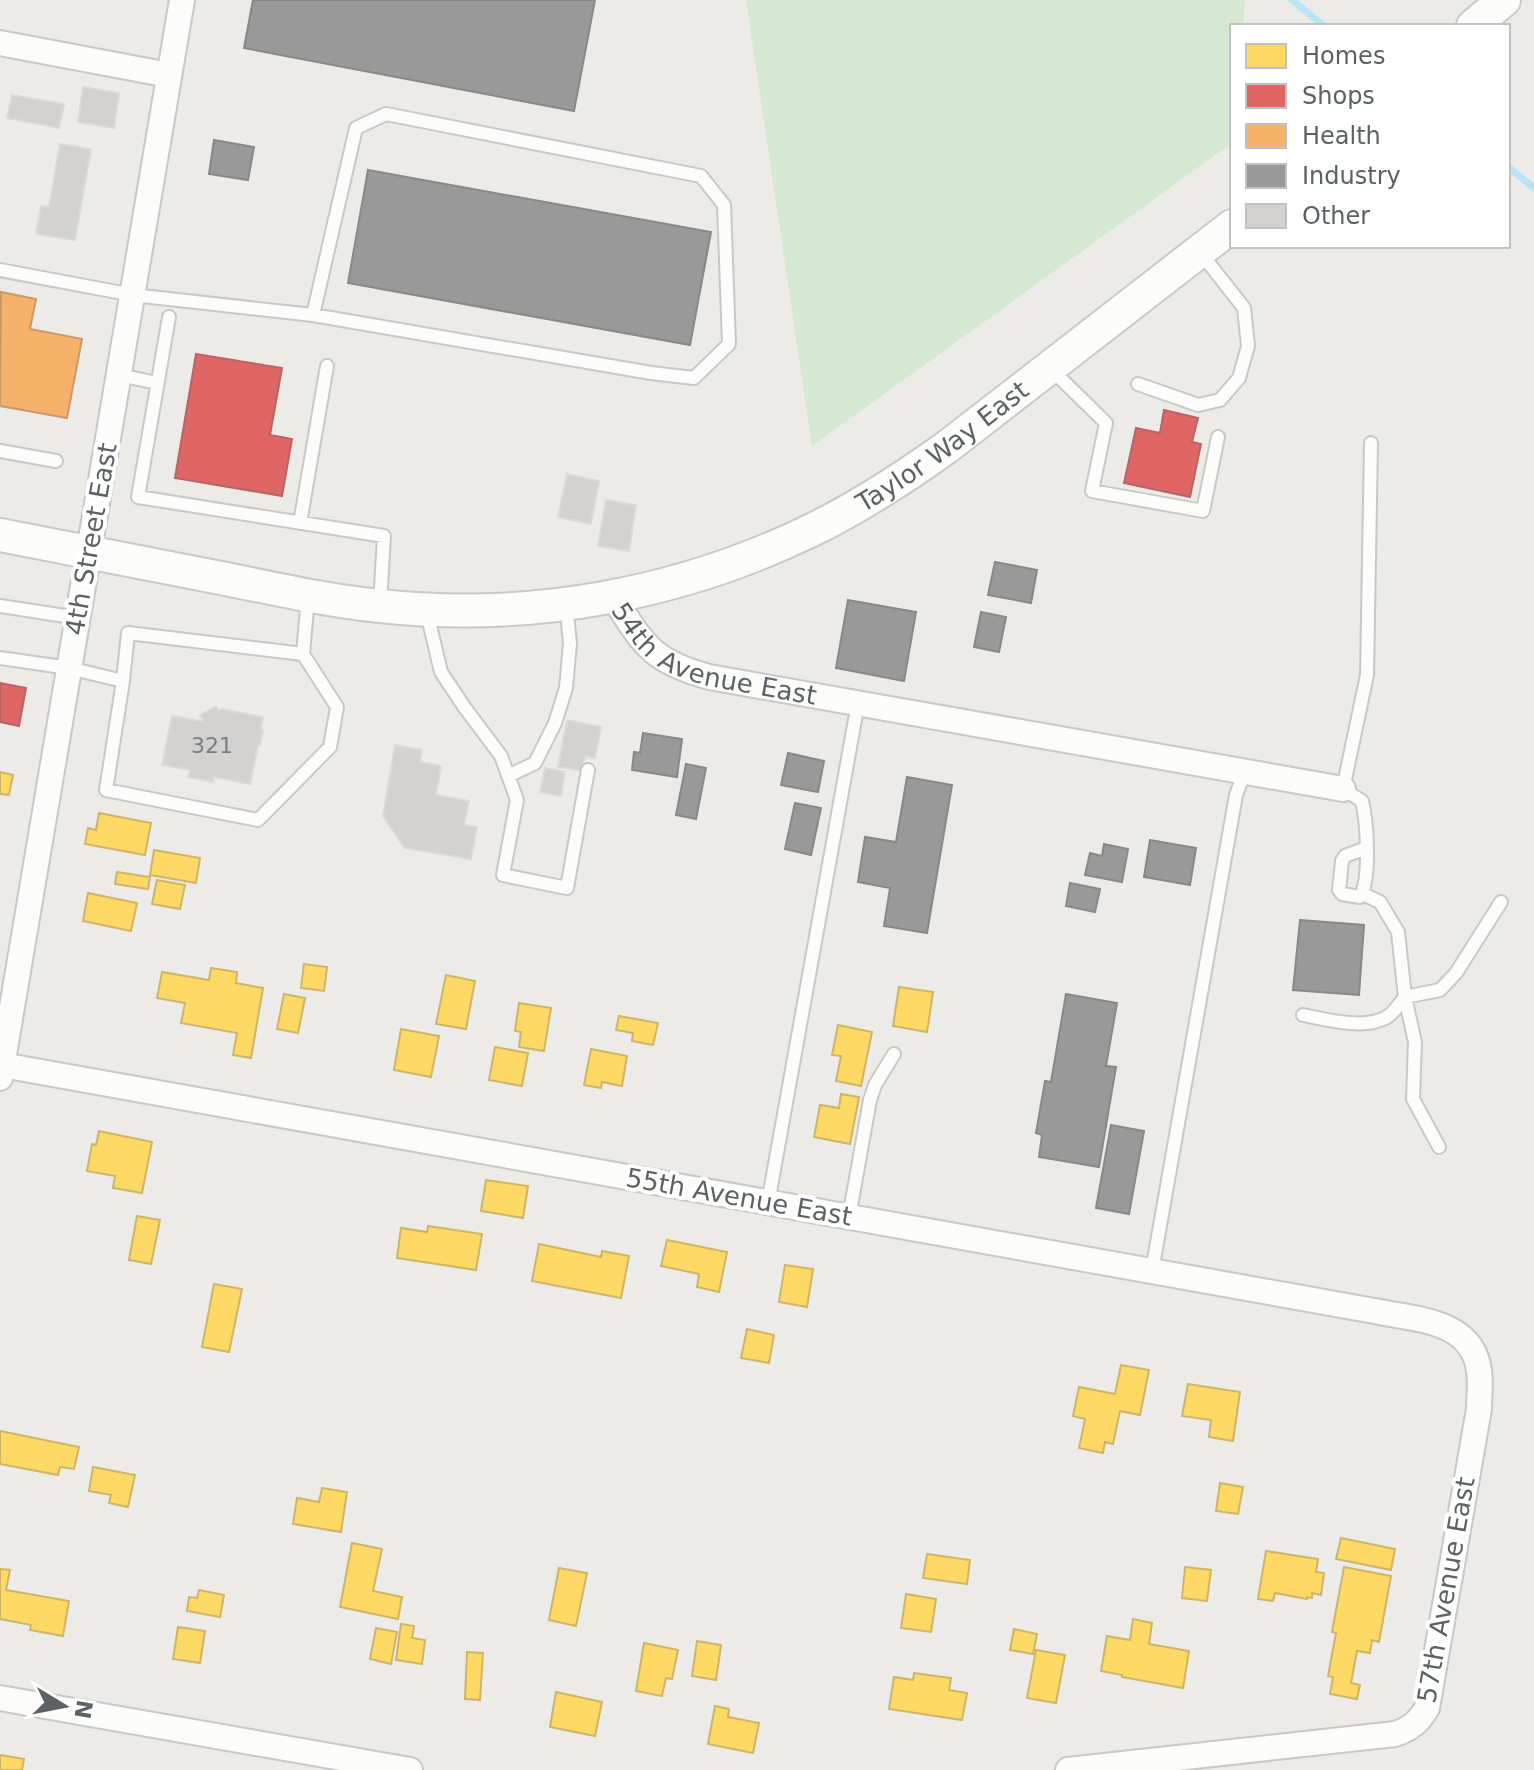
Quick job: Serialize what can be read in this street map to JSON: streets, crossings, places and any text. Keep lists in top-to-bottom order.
{
  "streets": {
    "main road": ["Taylor Way East", "54th Avenue East"],
    "street": ["4th Street East", "55th Avenue East", "57th Avenue East"]
  },
  "crossings": [
    ["Taylor Way East", "54th Avenue East"],
    ["4th Street East", "54th Avenue East"],
    ["4th Street East", "55th Avenue East"],
    ["55th Avenue East", "57th Avenue East"]
  ],
  "house_numbers": ["321"],
  "legend": [
    "Homes",
    "Shops",
    "Health",
    "Industry",
    "Other"
  ],
  "north": "right"
}
